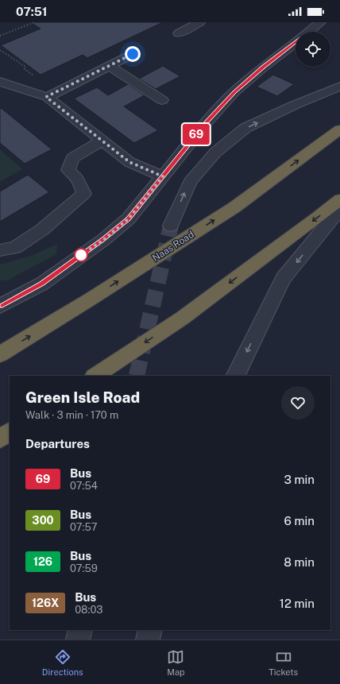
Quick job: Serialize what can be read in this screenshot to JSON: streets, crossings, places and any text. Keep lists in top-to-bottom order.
{
  "streets": {
    "highway": ["Naas Road"]
  },
  "lines": ["bus line 69"],
  "page": {
    "status": "07:51",
    "on_map": "69",
    "heading": [
      ["Green Isle Road", "Walk · 3 min · 170 m"],
      "Departures"
    ],
    "list": [
      {
        "mark": "69",
        "name": "Bus",
        "note": "07:54",
        "value": "3 min"
      },
      {
        "mark": "300",
        "name": "Bus",
        "note": "07:57",
        "value": "6 min"
      },
      {
        "mark": "126",
        "name": "Bus",
        "note": "07:59",
        "value": "8 min"
      },
      {
        "mark": "126X",
        "name": "Bus",
        "note": "08:03",
        "value": "12 min"
      }
    ],
    "tabs": ["Directions", "Map", "Tickets"]
  }
}
